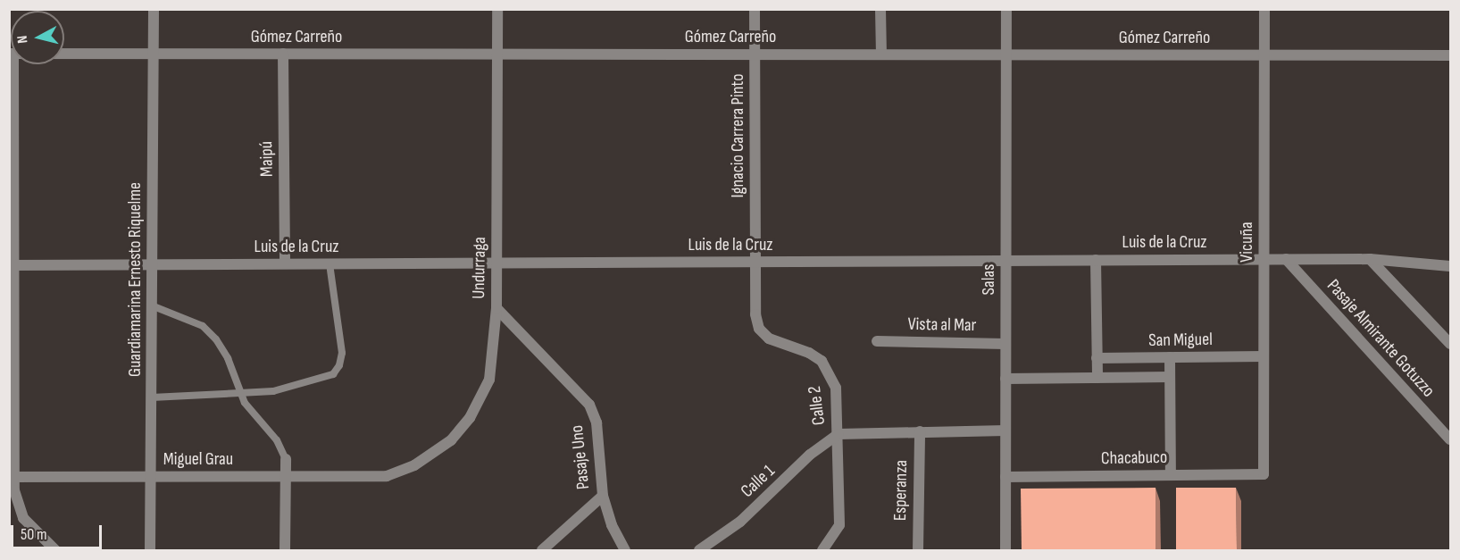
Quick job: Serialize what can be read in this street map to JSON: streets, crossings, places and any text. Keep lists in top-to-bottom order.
{
  "streets": {
    "street": [
      "Gómez Carreño",
      "Ignacio Carrera Pinto",
      "Maipú",
      "Luis de la Cruz",
      "Vicuña",
      "Undurraga",
      "Guardiamarina Ernesto Riquelme",
      "Salas",
      "Vista al Mar",
      "Pasaje Almirante Gotuzzo",
      "San Miguel",
      "Calle 2",
      "Pasaje Uno",
      "Chacabuco",
      "Miguel Grau",
      "Calle 1",
      "Esperanza"
    ]
  },
  "crossings": [
    ["Gómez Carreño", "Ignacio Carrera Pinto"],
    ["Gómez Carreño", "Maipú"],
    ["Gómez Carreño", "Vicuña"],
    ["Gómez Carreño", "Undurraga"],
    ["Gómez Carreño", "Guardiamarina Ernesto Riquelme"],
    ["Gómez Carreño", "Salas"],
    ["Ignacio Carrera Pinto", "Luis de la Cruz"],
    ["Ignacio Carrera Pinto", "Calle 2"],
    ["Maipú", "Luis de la Cruz"],
    ["Luis de la Cruz", "Vicuña"],
    ["Luis de la Cruz", "Undurraga"],
    ["Luis de la Cruz", "Guardiamarina Ernesto Riquelme"],
    ["Luis de la Cruz", "Salas"],
    ["Luis de la Cruz", "Pasaje Almirante Gotuzzo"],
    ["Luis de la Cruz", "Calle 2"],
    ["Vicuña", "San Miguel"],
    ["Vicuña", "Chacabuco"],
    ["Undurraga", "Pasaje Uno"],
    ["Undurraga", "Miguel Grau"],
    ["Guardiamarina Ernesto Riquelme", "Miguel Grau"],
    ["Salas", "Vista al Mar"],
    ["Salas", "San Miguel"],
    ["Salas", "Chacabuco"],
    ["Calle 2", "Calle 1"]
  ],
  "scale_bar": "50 m",
  "north": "left"
}
